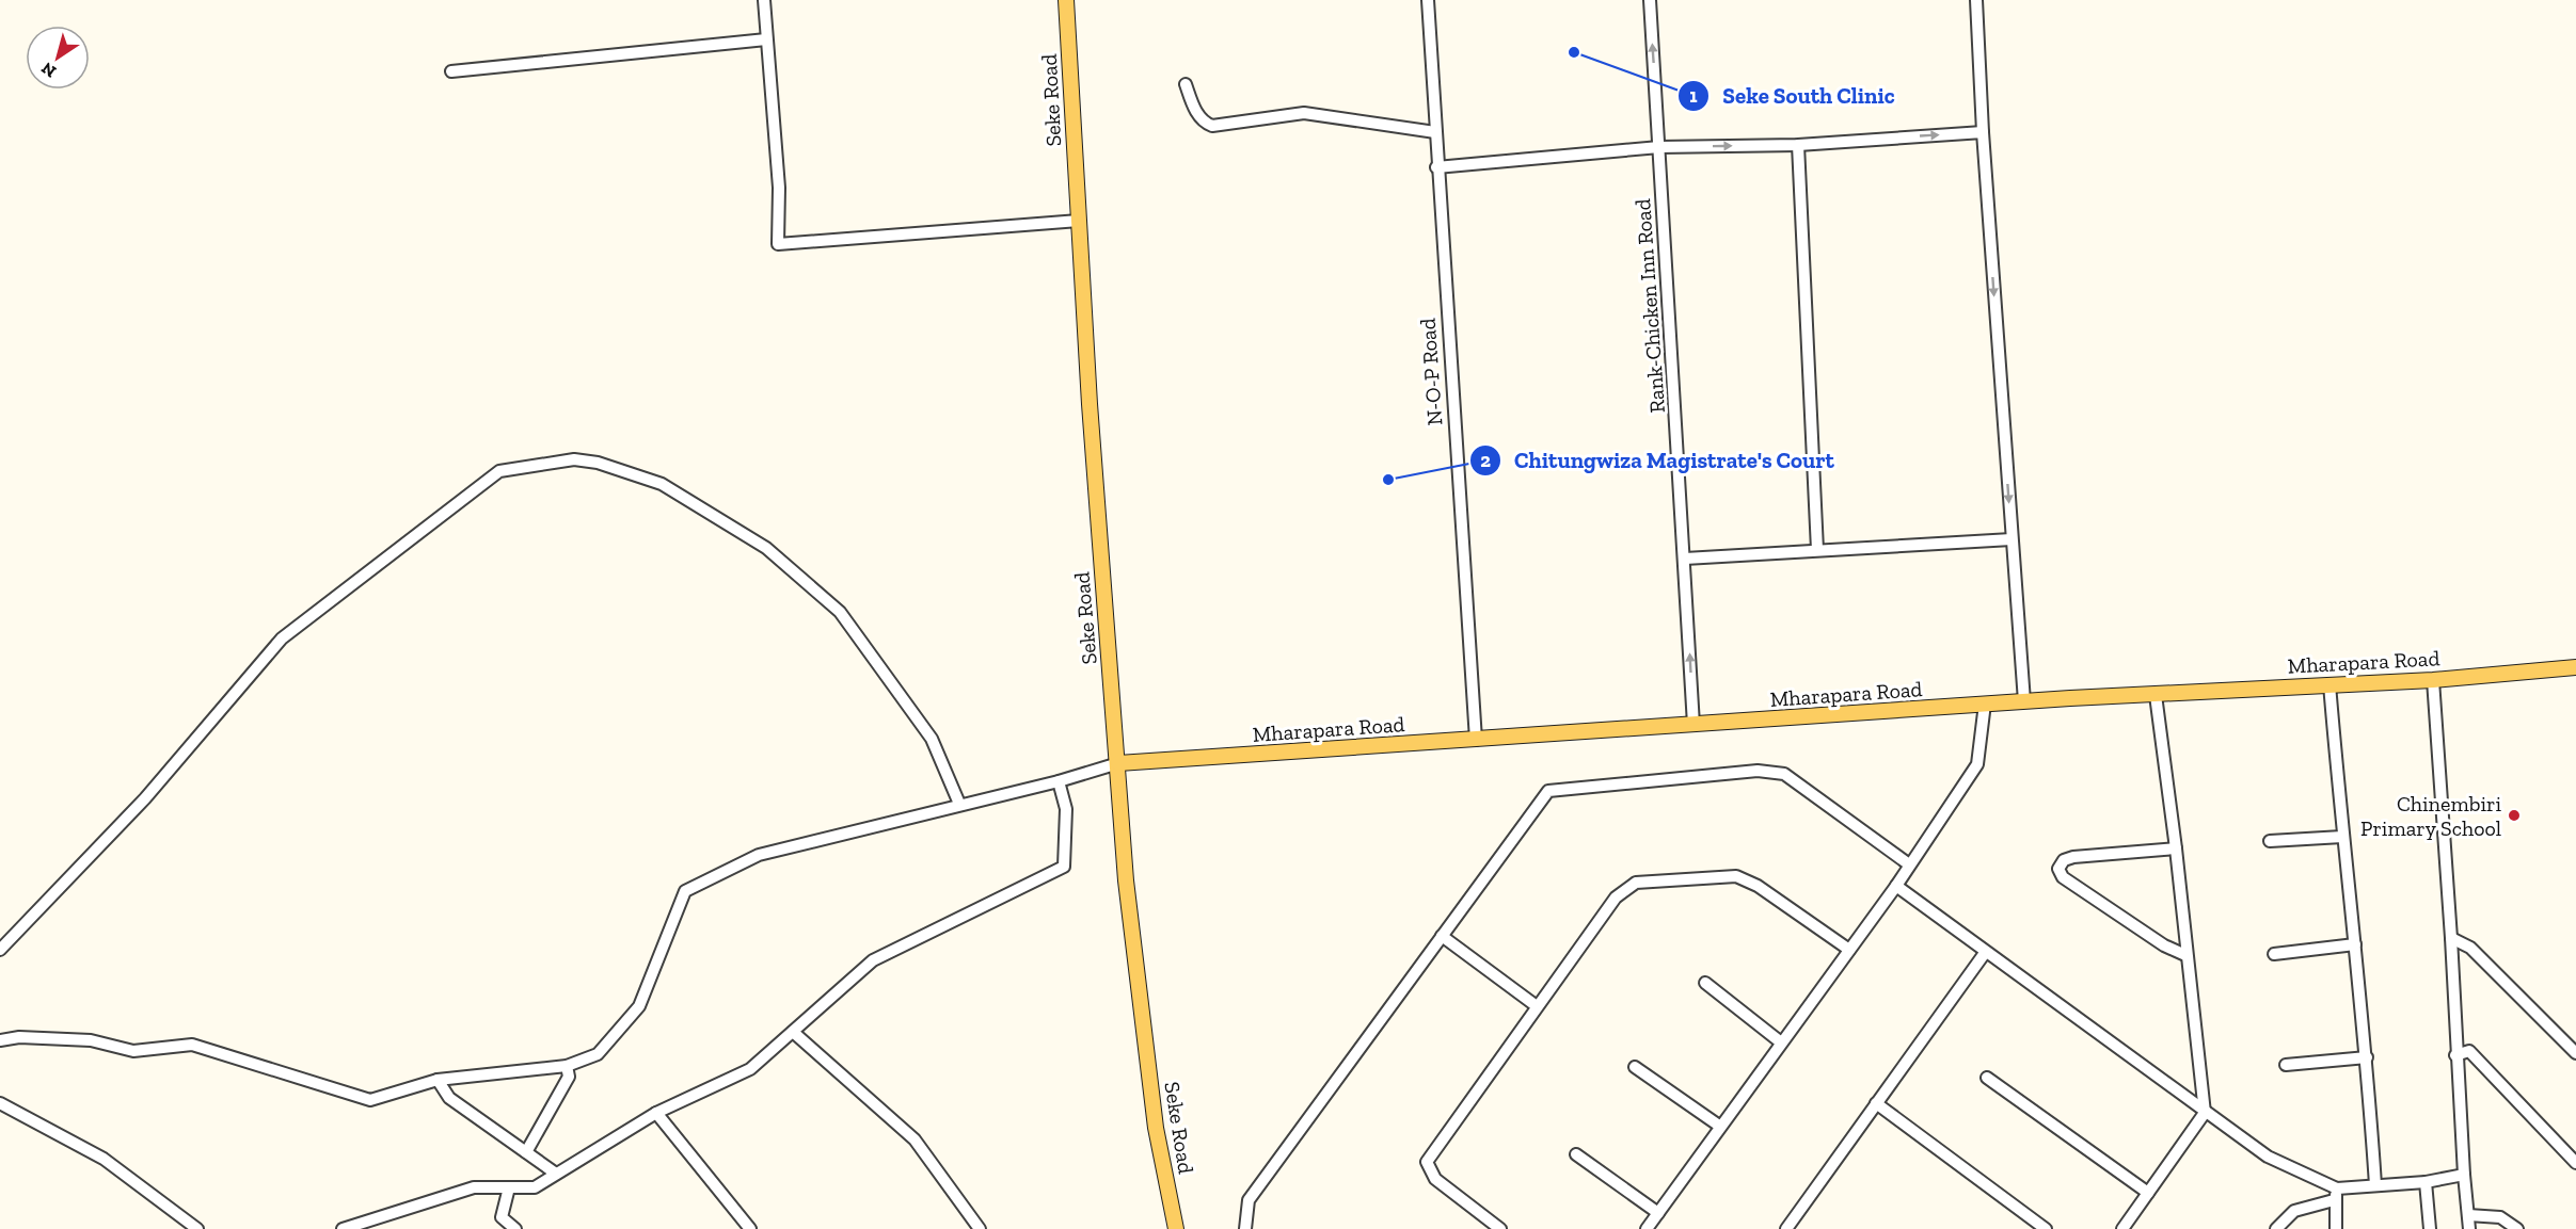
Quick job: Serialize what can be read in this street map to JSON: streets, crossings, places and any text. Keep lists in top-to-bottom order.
{
  "streets": {
    "main road": ["Seke Road", "Mharapara Road"],
    "street": ["Rank-Chicken Inn Road", "N-O-P Road"]
  },
  "crossings": [
    ["Seke Road", "Mharapara Road"],
    ["Rank-Chicken Inn Road", "Mharapara Road"],
    ["N-O-P Road", "Mharapara Road"]
  ],
  "one_way": ["Rank-Chicken Inn Road"],
  "places": ["Seke South Clinic", "Chitungwiza Magistrate's Court", "Chinembiri Primary School"],
  "north": "bottom left"
}
